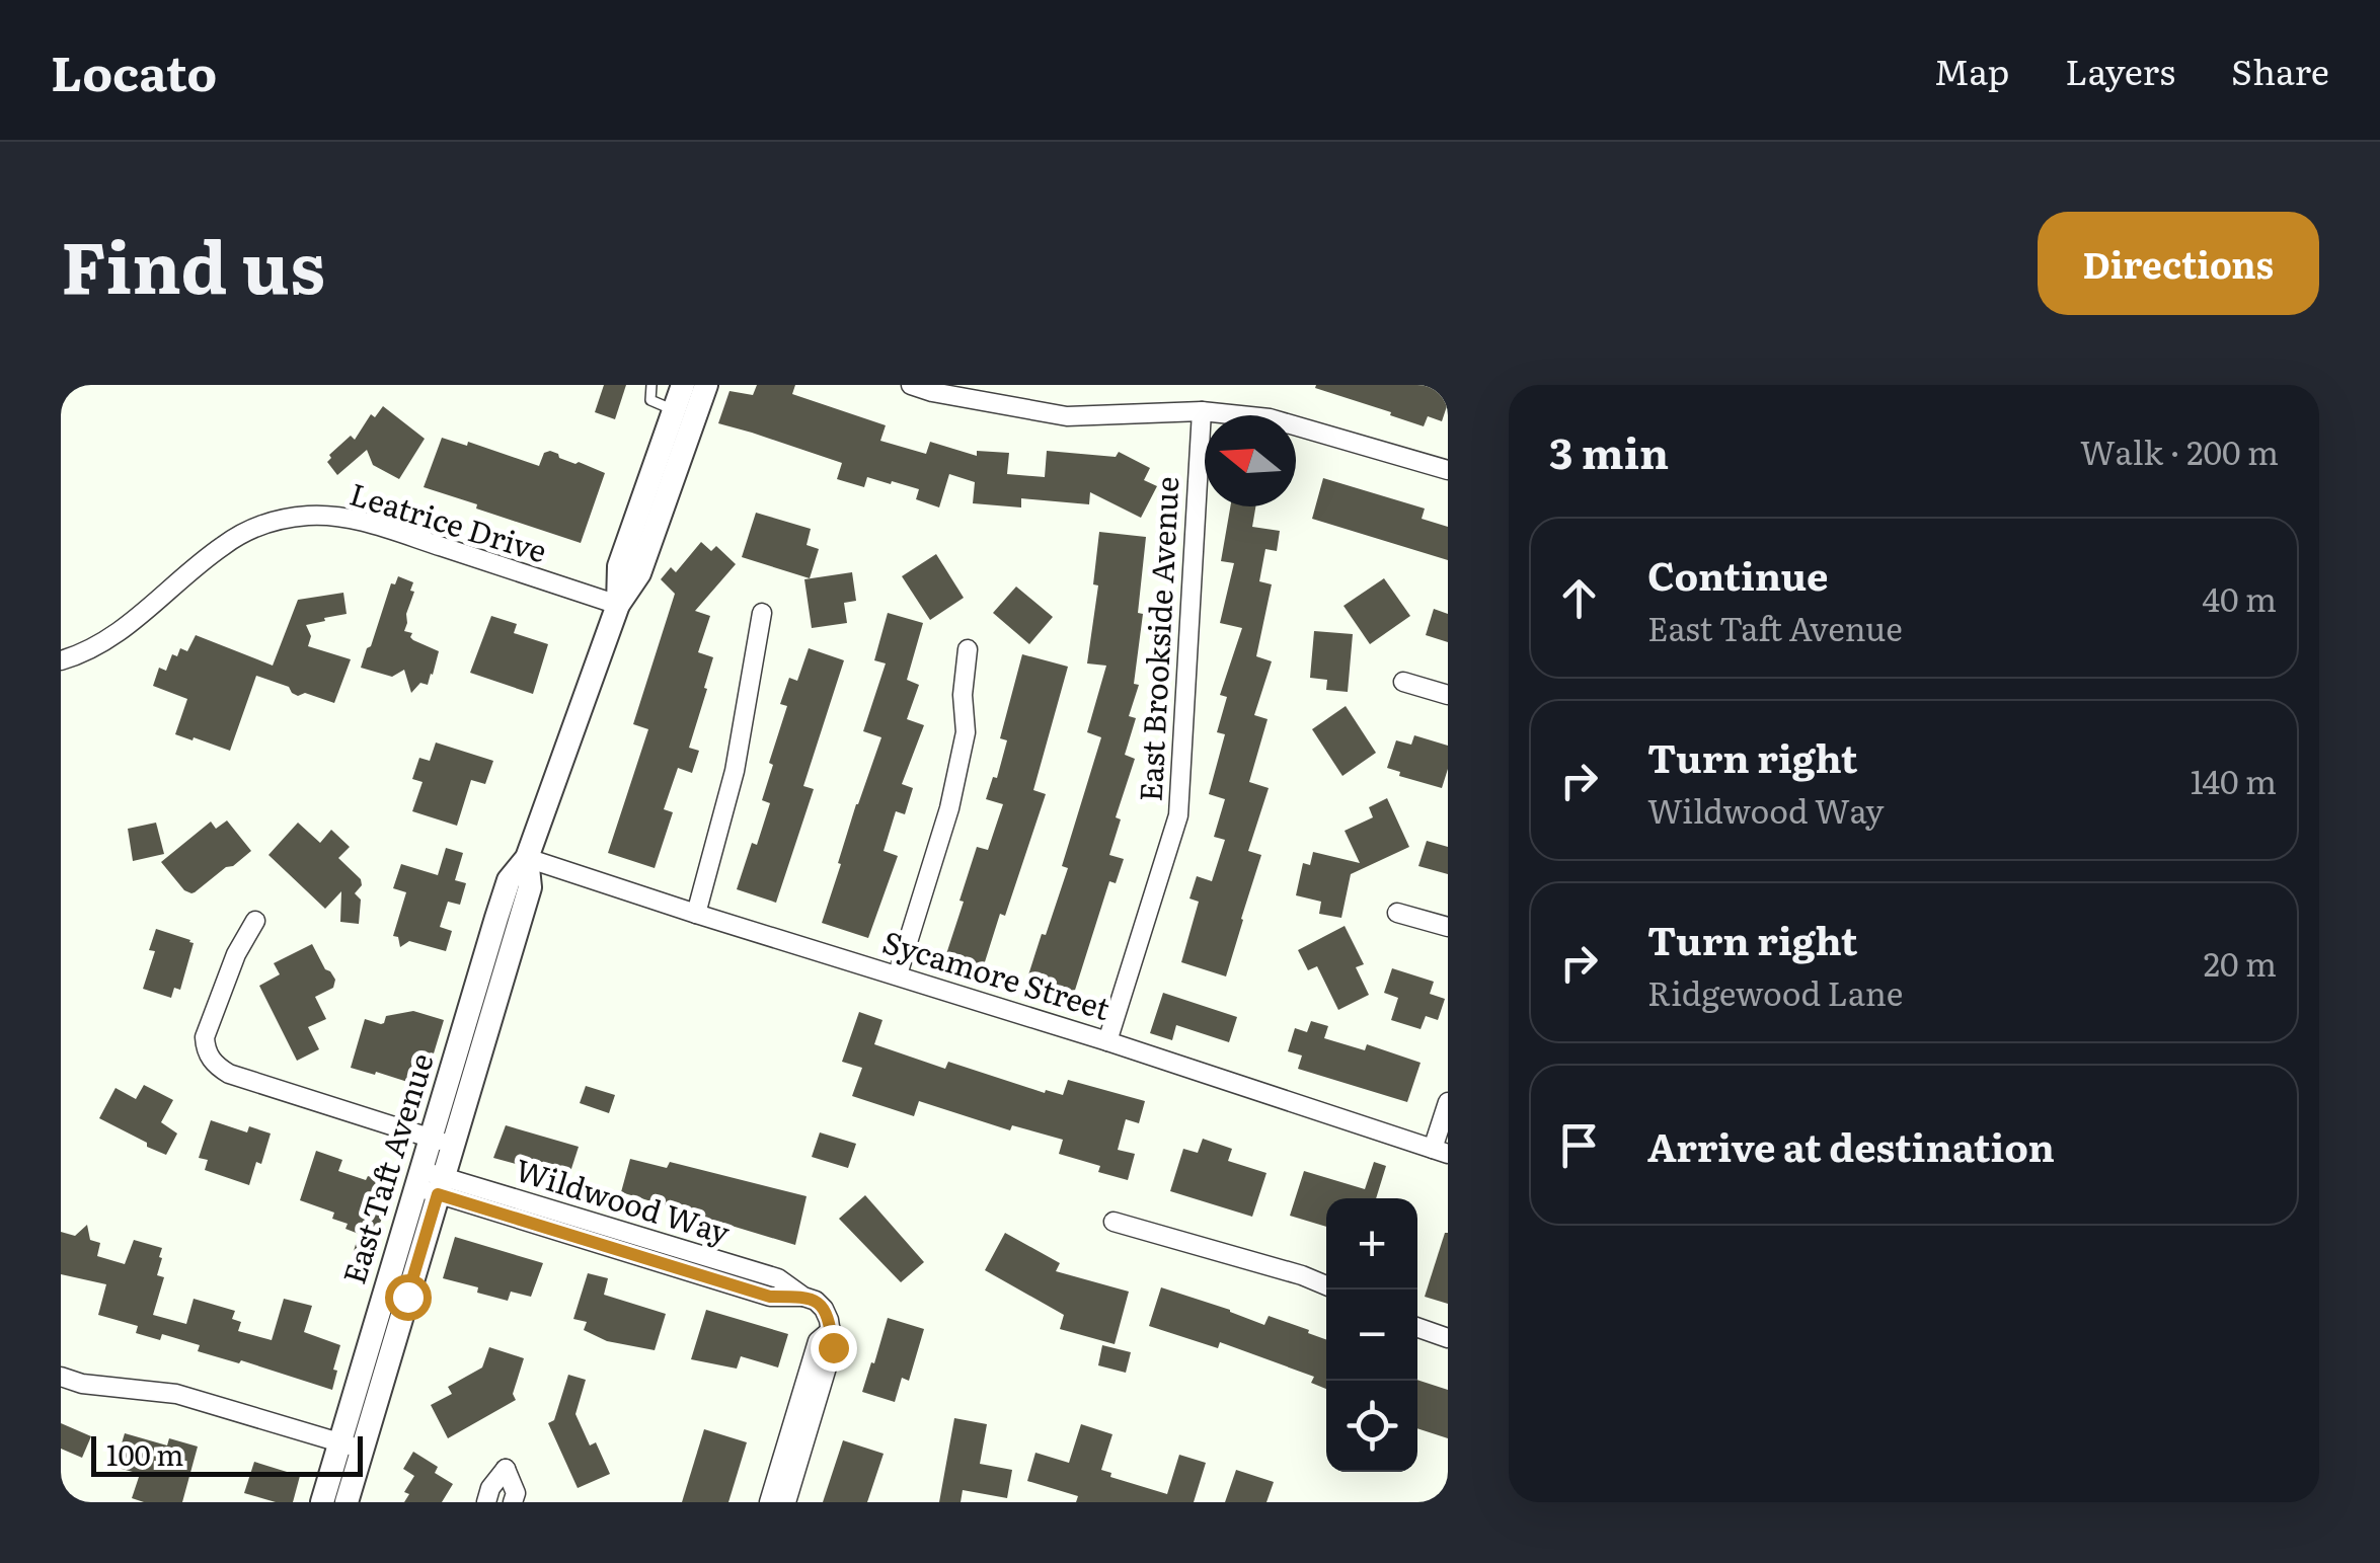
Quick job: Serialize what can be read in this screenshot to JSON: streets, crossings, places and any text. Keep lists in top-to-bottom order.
{
  "streets": {
    "street": [
      "Leatrice Drive",
      "East Brookside Avenue",
      "Sycamore Street",
      "East Taft Avenue",
      "Wildwood Way"
    ]
  },
  "crossings": [
    ["Leatrice Drive", "East Taft Avenue"],
    ["East Brookside Avenue", "Sycamore Street"],
    ["Sycamore Street", "East Taft Avenue"],
    ["East Taft Avenue", "Wildwood Way"]
  ],
  "scale_bar": "100 m",
  "north": "left",
  "page": {
    "header": "Locato",
    "nav": ["Map", "Layers", "Share"],
    "title": "Find us",
    "buttons": "Directions",
    "heading": ["3 min", "Walk · 200 m"],
    "list": [
      ["Continue", "East Taft Avenue", "40 m"],
      ["Turn right", "Wildwood Way", "140 m"],
      ["Turn right", "Ridgewood Lane", "20 m"],
      "Arrive at destination"
    ],
    "map_buttons": ["+", "−"],
    "scale": "100 m"
  }
}
